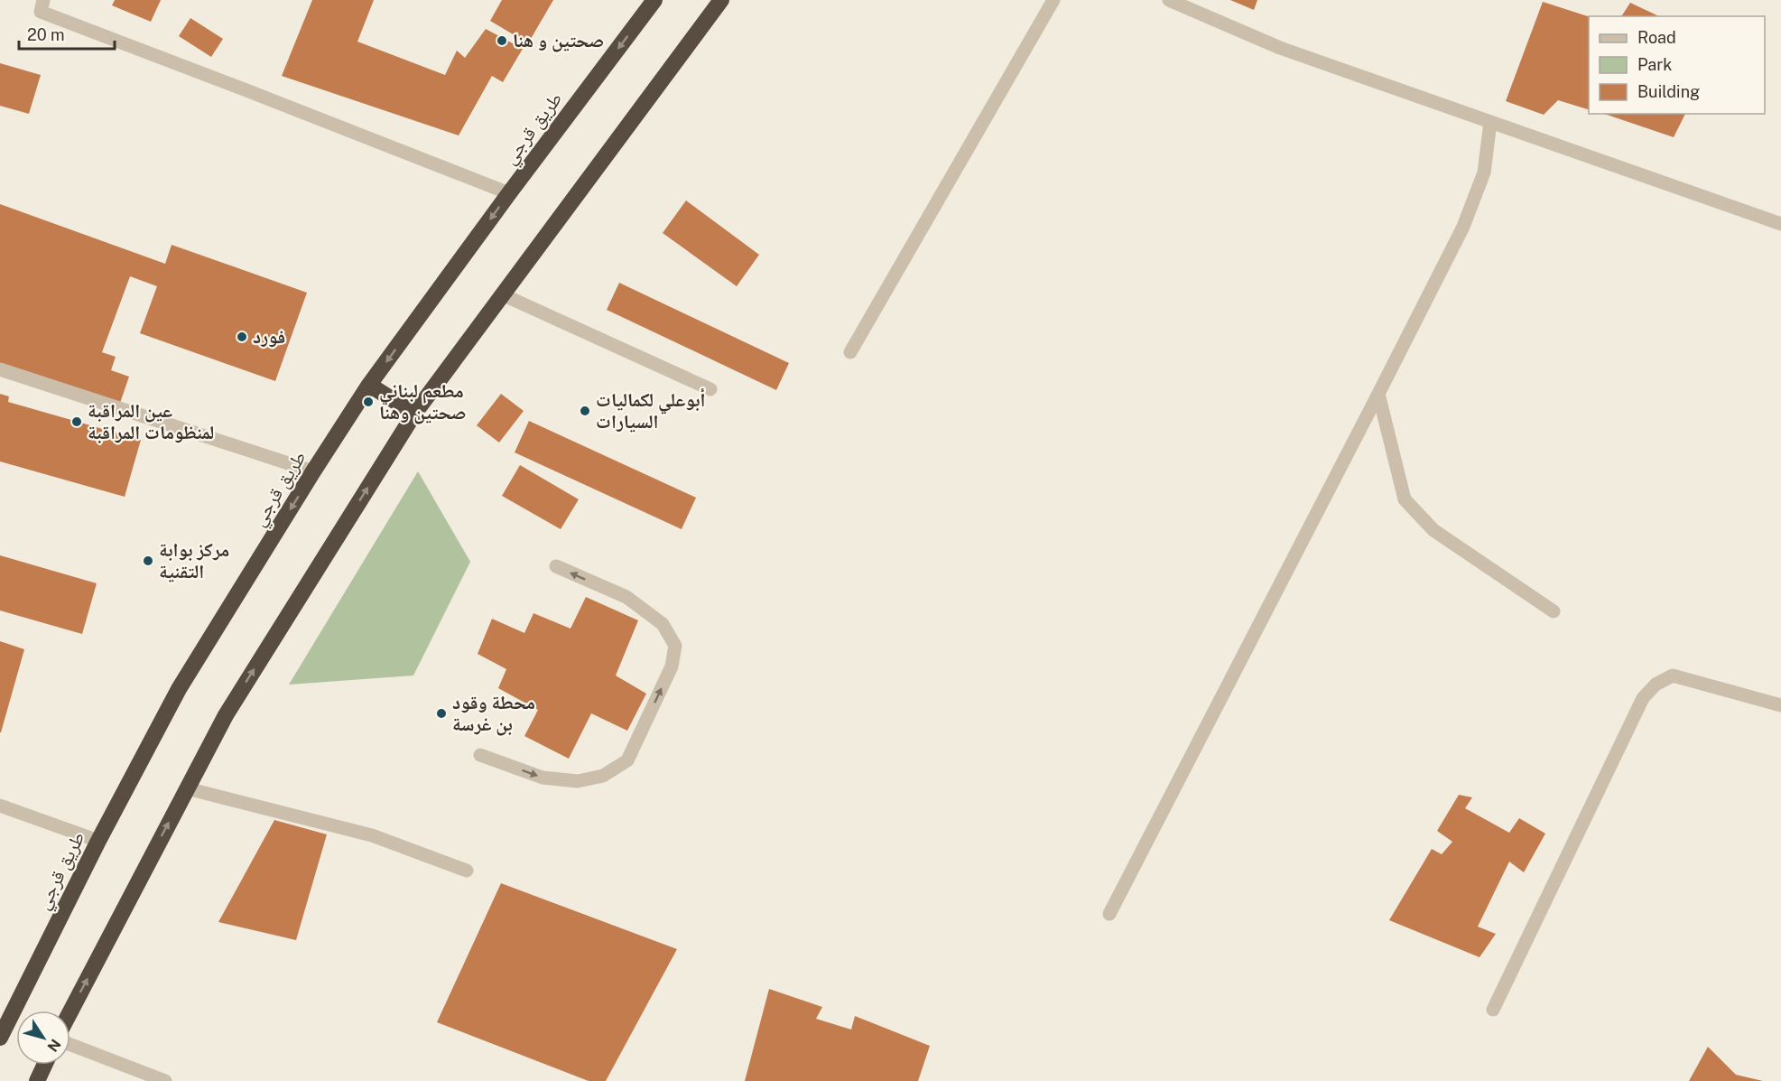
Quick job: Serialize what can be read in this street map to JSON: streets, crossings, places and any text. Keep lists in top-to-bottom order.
{
  "streets": {
    "highway": ["طريق قرجي"]
  },
  "places": [
    "صحتين و هنا",
    "فورد",
    "مطعم لبناني صحتين وهنا",
    "أبوعلي لكماليات السيارات",
    "عين المراقبة لمنظومات المراقبة",
    "مركز بوابة التقنية",
    "محطة وقود بن غرسة"
  ],
  "legend": ["Road", "Park", "Building"],
  "scale_bar": "20 m",
  "north": "bottom right"
}
